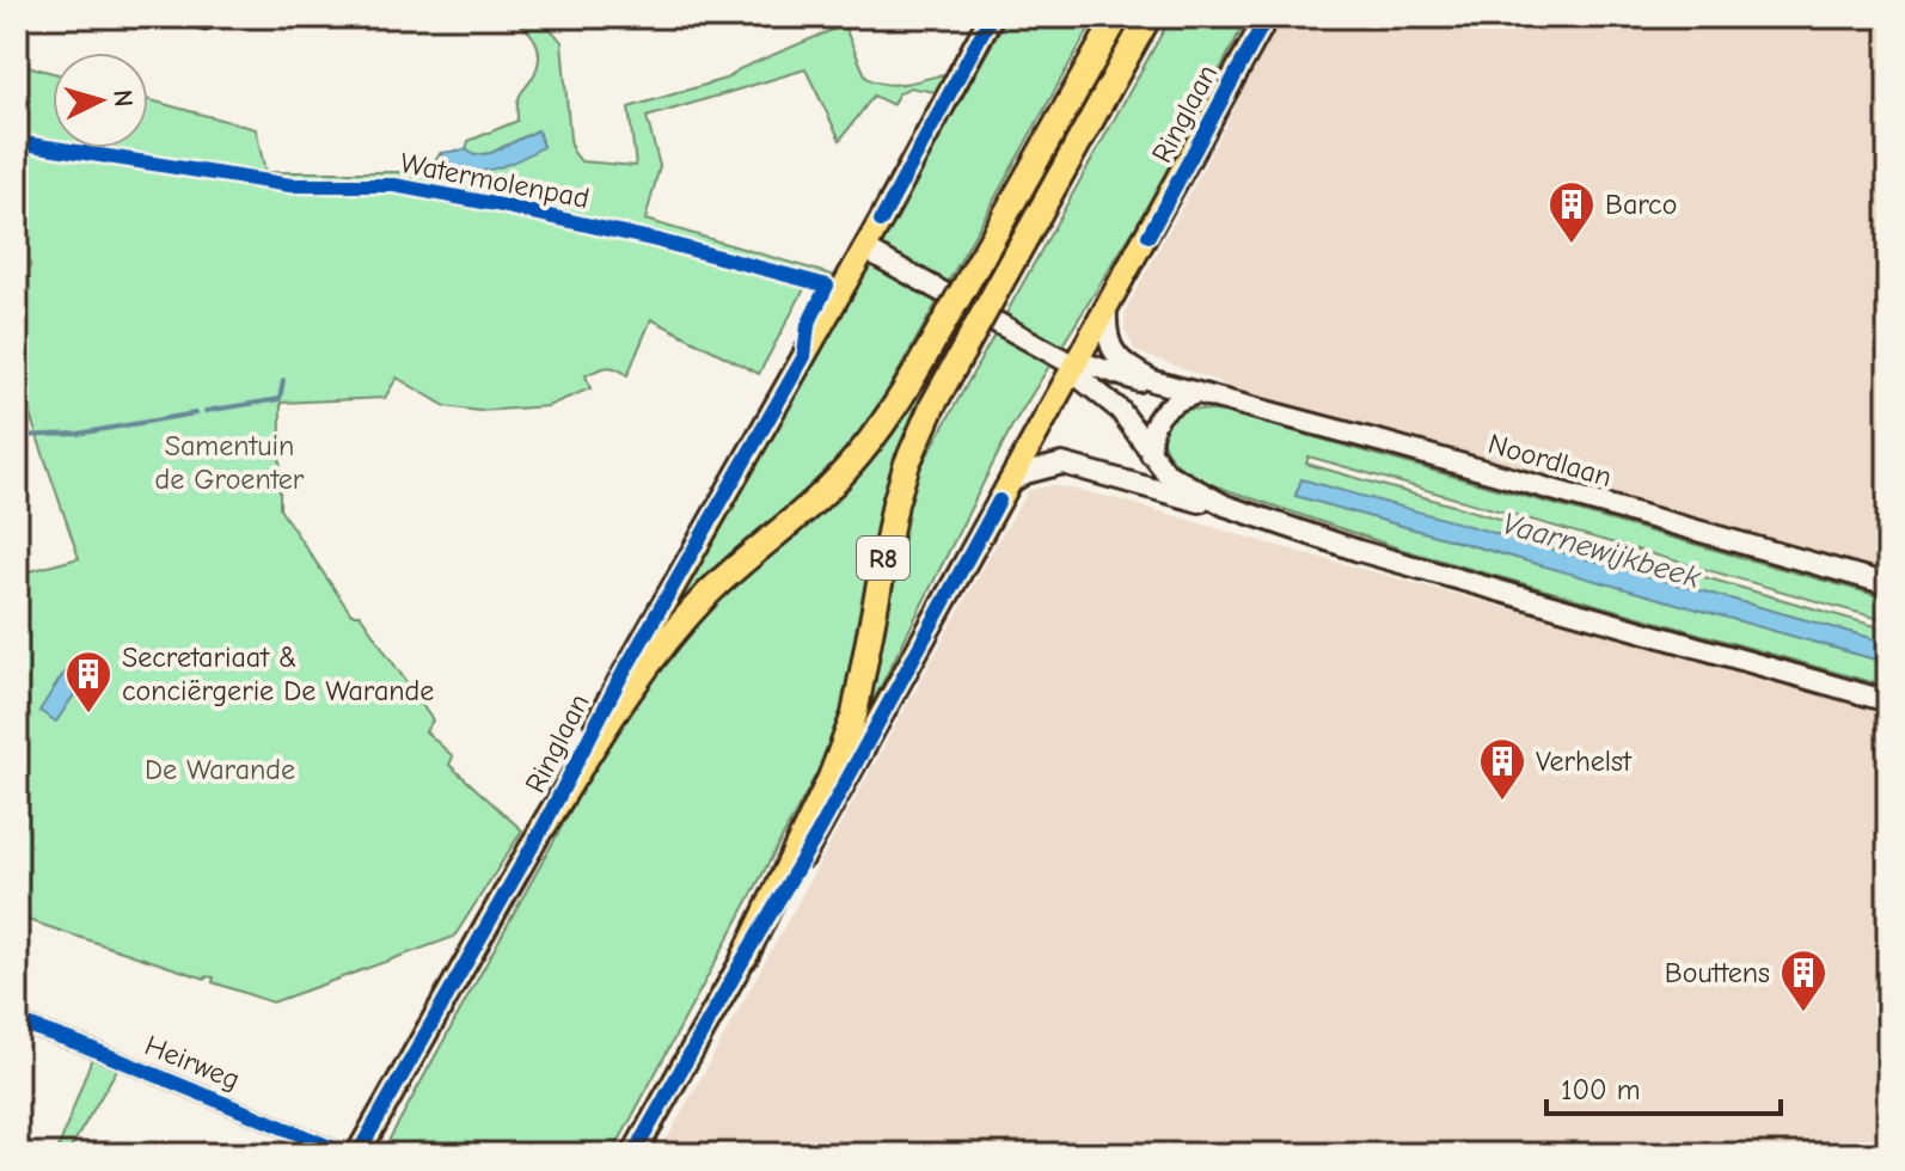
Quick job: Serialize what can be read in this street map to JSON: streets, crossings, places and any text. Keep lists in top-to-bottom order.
{
  "streets": {
    "highway": ["R8"],
    "main road": ["Ringlaan"],
    "street": ["Noordlaan", "Heirweg"],
    "cycle path": ["Watermolenpad"]
  },
  "crossings": [
    ["Ringlaan", "Noordlaan"],
    ["Ringlaan", "R8"]
  ],
  "water": ["Vaarnewijkbeek"],
  "parks": ["Samentuin de Groenter", "De Warande"],
  "places": {
    "building": [
      "Barco",
      "Secretariaat & conciërgerie De Warande",
      "Verhelst",
      "Bouttens"
    ]
  },
  "scale_bar": "100 m",
  "north": "right"
}
